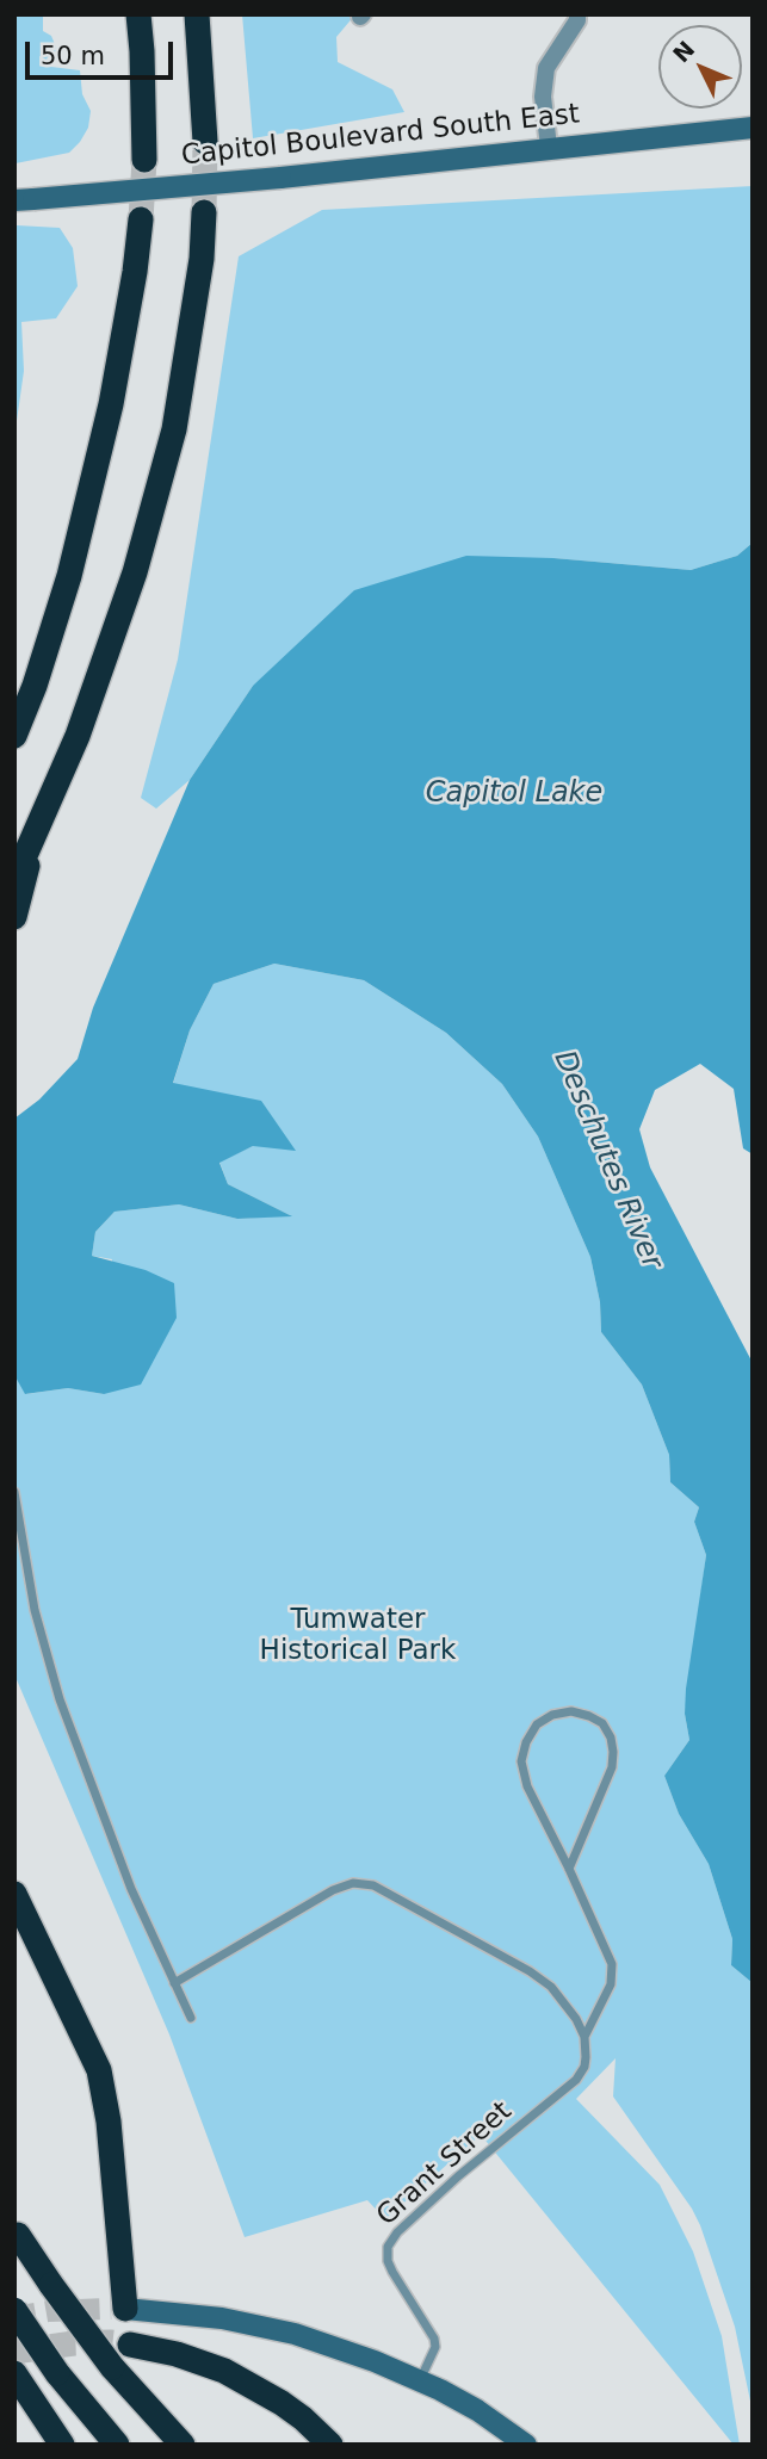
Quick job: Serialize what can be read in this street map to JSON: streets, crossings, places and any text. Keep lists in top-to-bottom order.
{
  "streets": {
    "main road": ["Capitol Boulevard South East"],
    "lane": ["Grant Street"]
  },
  "water": ["Capitol Lake", "Deschutes River"],
  "parks": ["Tumwater Historical Park"],
  "scale_bar": "50 m",
  "north": "top left"
}
